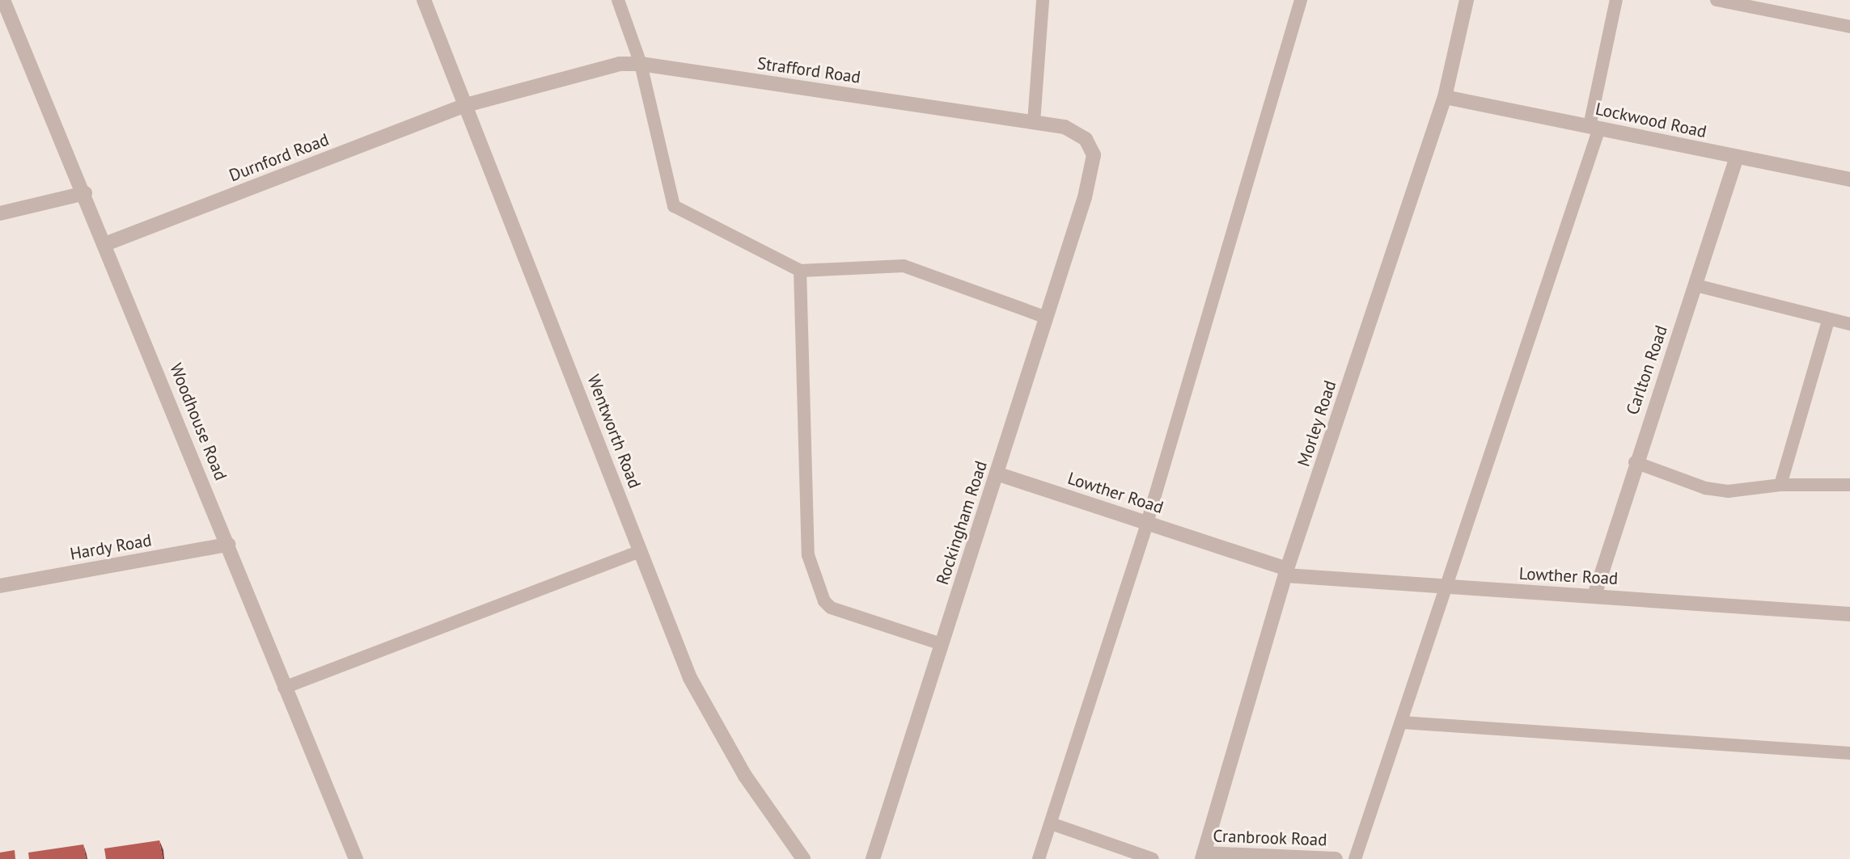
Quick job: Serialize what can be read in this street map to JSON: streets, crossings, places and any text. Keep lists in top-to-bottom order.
{
  "streets": {
    "street": [
      "Strafford Road",
      "Lockwood Road",
      "Durnford Road",
      "Carlton Road",
      "Woodhouse Road",
      "Morley Road",
      "Wentworth Road",
      "Lowther Road",
      "Rockingham Road",
      "Hardy Road",
      "Cranbrook Road"
    ]
  },
  "crossings": [
    ["Strafford Road", "Durnford Road"],
    ["Strafford Road", "Wentworth Road"],
    ["Strafford Road", "Rockingham Road"],
    ["Lockwood Road", "Carlton Road"],
    ["Lockwood Road", "Morley Road"],
    ["Durnford Road", "Woodhouse Road"],
    ["Durnford Road", "Wentworth Road"],
    ["Carlton Road", "Lowther Road"],
    ["Woodhouse Road", "Hardy Road"],
    ["Morley Road", "Lowther Road"],
    ["Morley Road", "Cranbrook Road"],
    ["Lowther Road", "Rockingham Road"]
  ]
}
